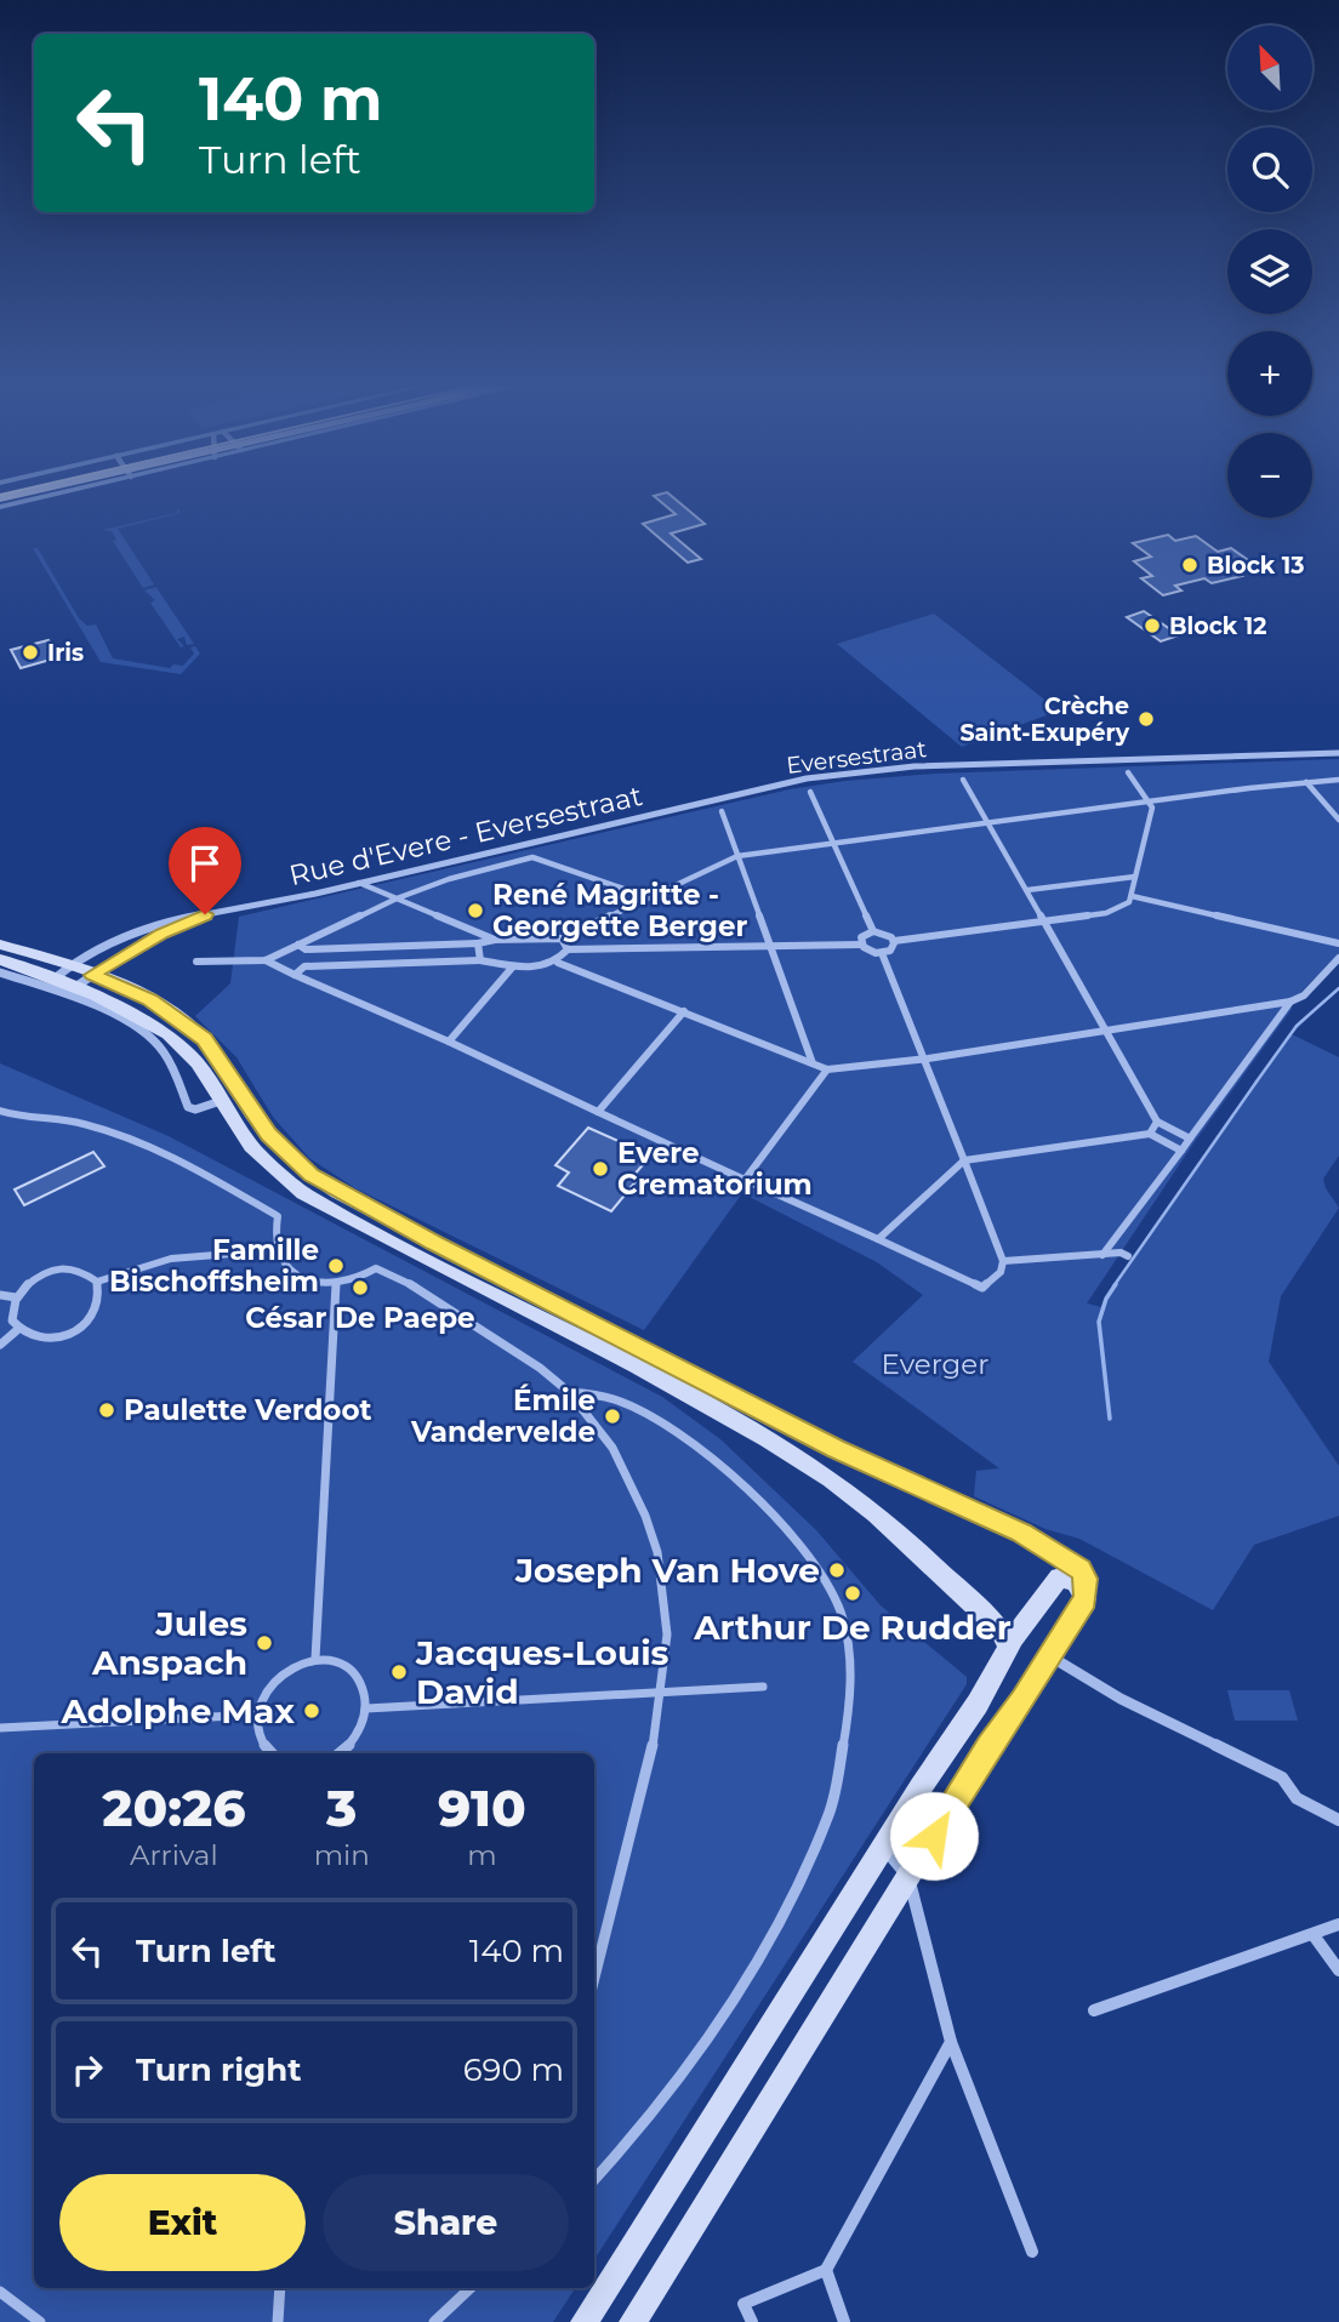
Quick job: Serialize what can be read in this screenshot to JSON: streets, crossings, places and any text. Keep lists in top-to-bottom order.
{
  "streets": {
    "street": ["Eversestraat", "Rue d'Evere - Eversestraat"]
  },
  "crossings": [
    ["Eversestraat", "Rue d'Evere - Eversestraat"]
  ],
  "parks": ["Everger"],
  "places": [
    "Block 13",
    "Block 12",
    "Iris",
    "Crèche Saint-Exupéry",
    "René Magritte - Georgette Berger",
    "Evere Crematorium",
    "Famille Bischoffsheim",
    "César De Paepe",
    "Paulette Verdoot",
    "Émile Vandervelde",
    "Joseph Van Hove",
    "Arthur De Rudder",
    "Jules Anspach",
    "Jacques-Louis David",
    "Adolphe Max"
  ],
  "north": "top left",
  "page": {
    "map_buttons": ["+", "−"],
    "turn": ["140 m", "Turn left"],
    "eta": [
      "20:26",
      "Arrival",
      "3",
      "min",
      "910",
      "m"
    ],
    "list": [
      {
        "name": "Turn left",
        "value": "140 m"
      },
      {
        "name": "Turn right",
        "value": "690 m"
      }
    ],
    "buttons": ["Exit", "Share"]
  }
}
